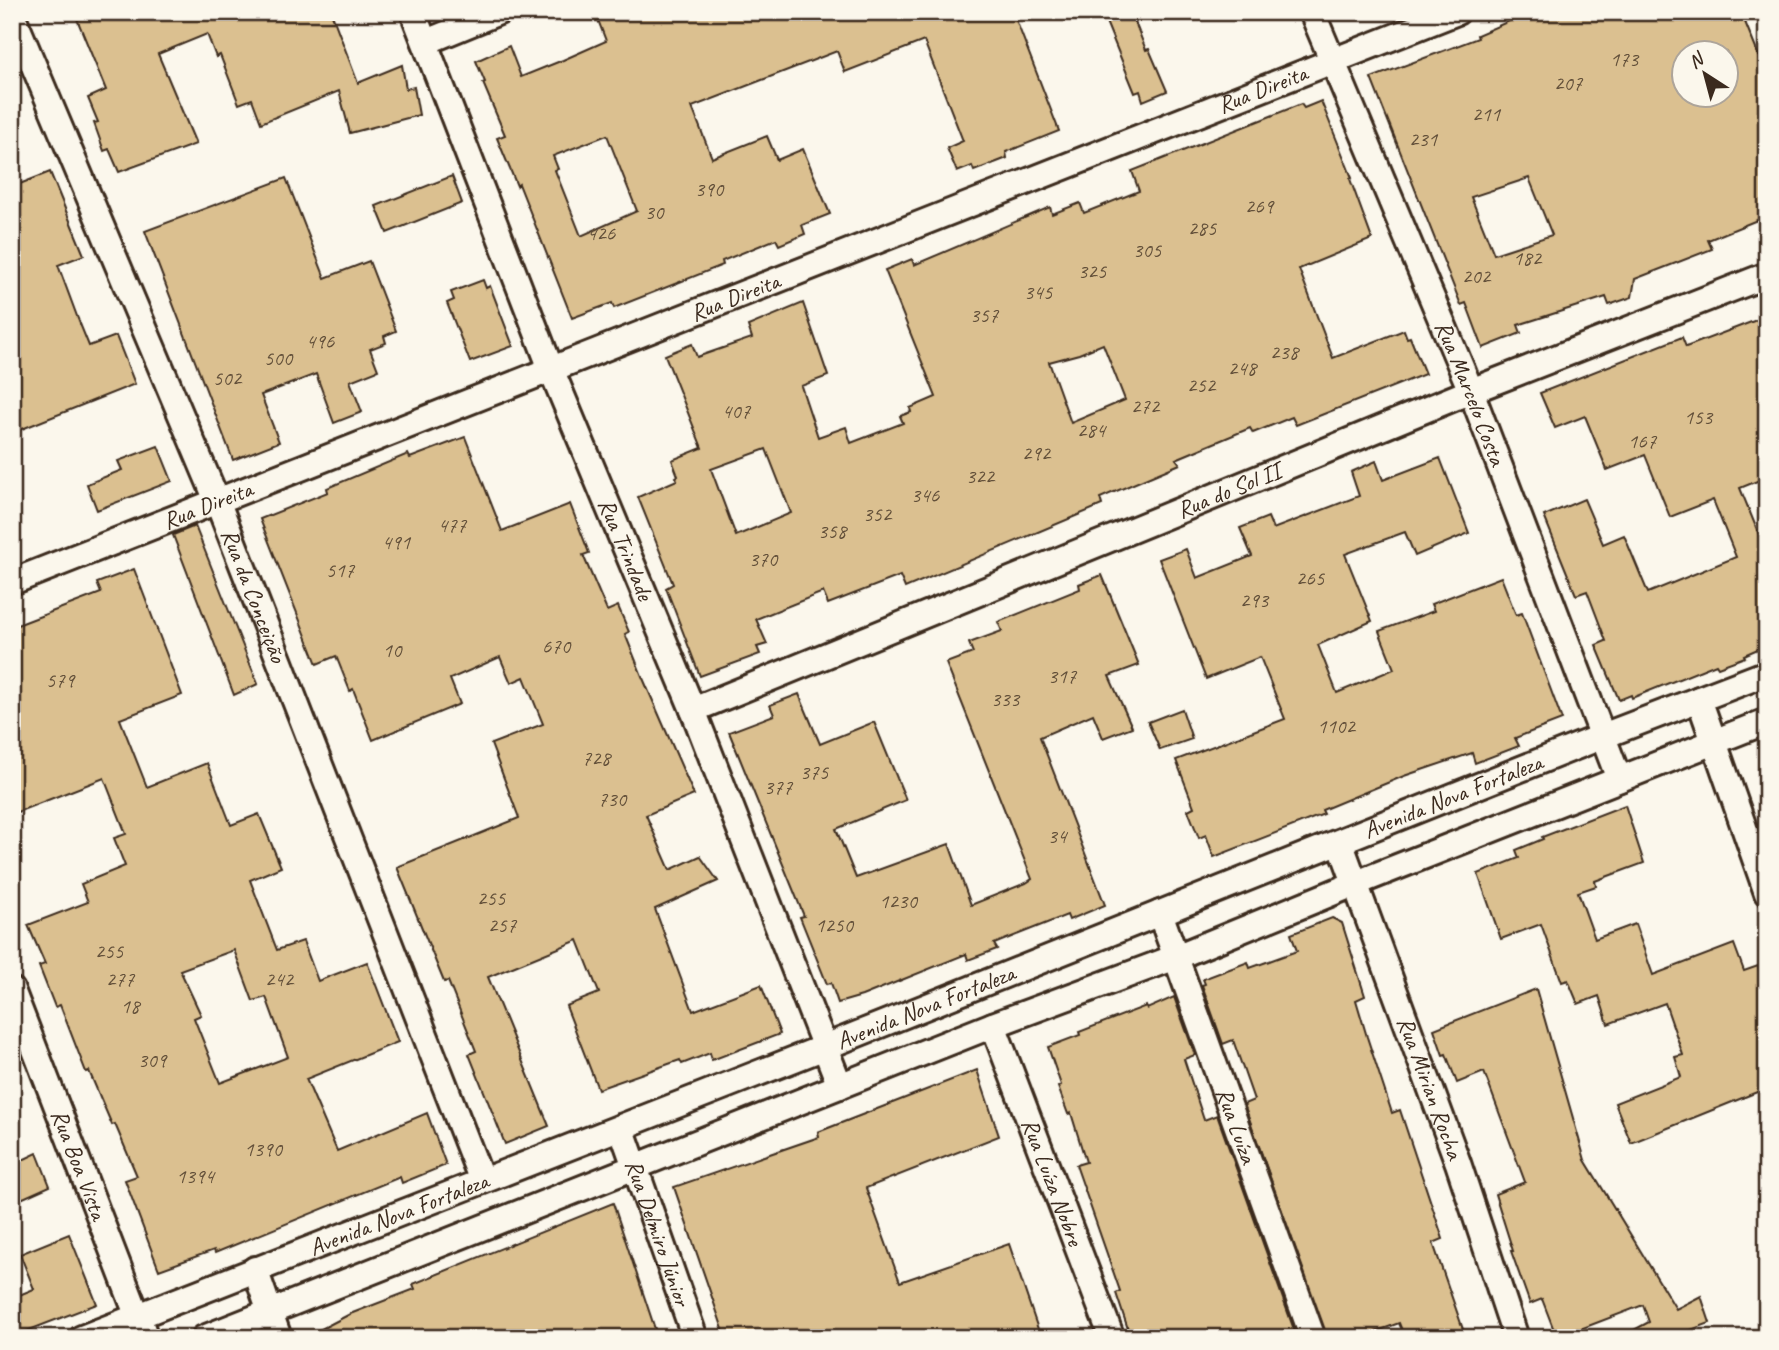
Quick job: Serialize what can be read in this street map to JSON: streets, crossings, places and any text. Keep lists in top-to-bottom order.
{
  "streets": {
    "street": [
      "Rua Direita",
      "Rua Marcelo Costa",
      "Rua do Sol II",
      "Rua Trindade",
      "Rua da Conceição",
      "Avenida Nova Fortaleza",
      "Rua Mirian Rocha",
      "Rua Luíza",
      "Rua Boa Vista",
      "Rua Luíza Nobre",
      "Rua Delmiro Júnior"
    ]
  },
  "crossings": [
    ["Rua Direita", "Rua Marcelo Costa"],
    ["Rua Direita", "Rua Trindade"],
    ["Rua Direita", "Rua da Conceição"],
    ["Rua Marcelo Costa", "Rua do Sol II"],
    ["Rua Marcelo Costa", "Avenida Nova Fortaleza"],
    ["Rua do Sol II", "Rua Trindade"],
    ["Rua Trindade", "Avenida Nova Fortaleza"],
    ["Rua da Conceição", "Avenida Nova Fortaleza"],
    ["Avenida Nova Fortaleza", "Rua Mirian Rocha"],
    ["Avenida Nova Fortaleza", "Rua Luíza"],
    ["Avenida Nova Fortaleza", "Rua Boa Vista"],
    ["Avenida Nova Fortaleza", "Rua Luíza Nobre"],
    ["Avenida Nova Fortaleza", "Rua Delmiro Júnior"]
  ],
  "house_numbers": [
    "173",
    "207",
    "211",
    "231",
    "390",
    "269",
    "30",
    "285",
    "426",
    "305",
    "182",
    "325",
    "202",
    "345",
    "357",
    "496",
    "238",
    "500",
    "248",
    "502",
    "252",
    "272",
    "407",
    "153",
    "284",
    "167",
    "292",
    "322",
    "346",
    "352",
    "477",
    "358",
    "491",
    "370",
    "517",
    "265",
    "293",
    "670",
    "10",
    "317",
    "579",
    "333",
    "1102",
    "728",
    "375",
    "377",
    "730",
    "34",
    "255",
    "1230",
    "257",
    "1250",
    "255",
    "277",
    "242",
    "18",
    "309",
    "1390",
    "1394"
  ],
  "north": "top left"
}
